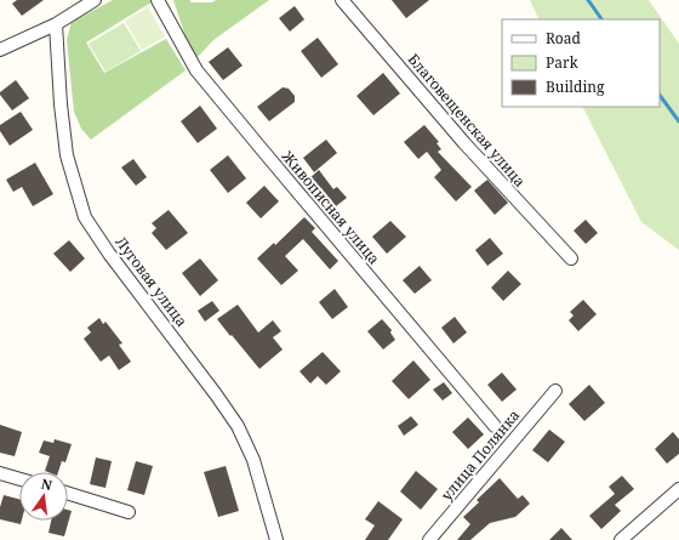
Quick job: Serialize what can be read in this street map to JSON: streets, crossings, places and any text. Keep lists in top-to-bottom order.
{
  "streets": {
    "street": [
      "Благовещенская улица",
      "Живописная улица",
      "Луговая улица",
      "улица Полянка"
    ]
  },
  "legend": ["Road", "Park", "Building"],
  "north": "top"
}
